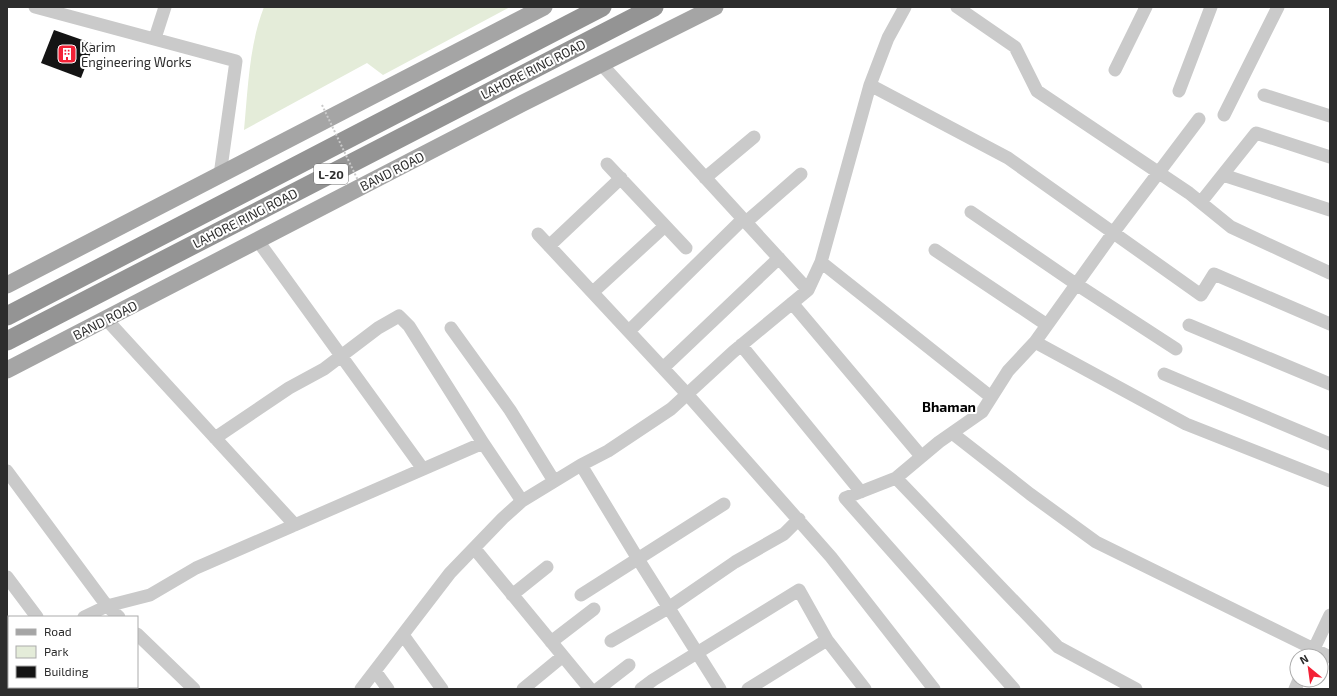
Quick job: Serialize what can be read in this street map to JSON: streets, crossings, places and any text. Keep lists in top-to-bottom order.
{
  "streets": {
    "highway": ["LAHORE RING ROAD", "L-20"],
    "main road": ["BAND ROAD"]
  },
  "districts": ["Bhaman"],
  "places": {
    "building": ["Karim Engineering Works"]
  },
  "legend": ["Road", "Park", "Building"],
  "north": "top left"
}
